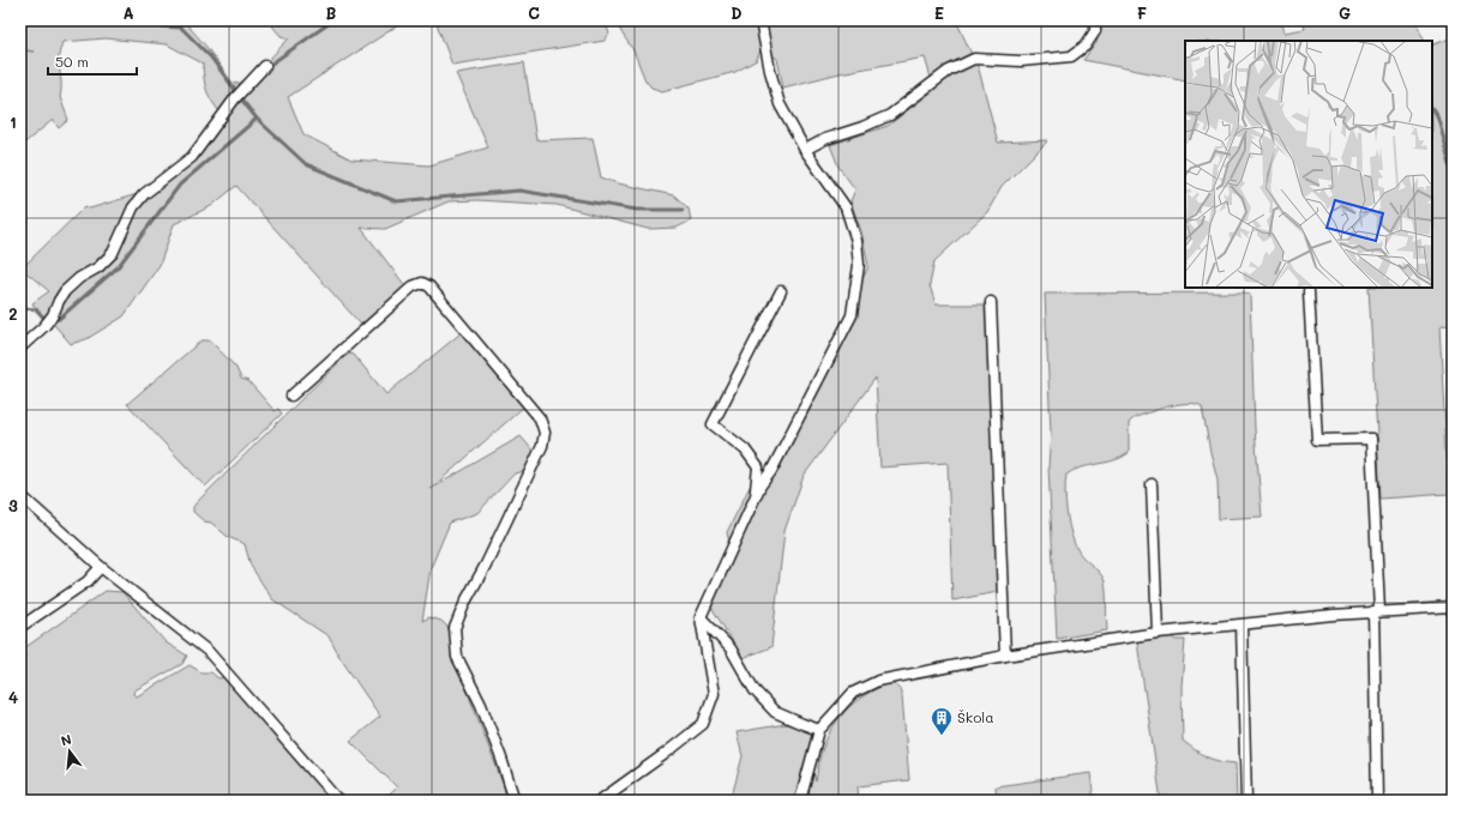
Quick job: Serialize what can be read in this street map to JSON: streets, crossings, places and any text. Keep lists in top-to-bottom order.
{
  "places": {
    "building": ["Škola"]
  },
  "scale_bar": "50 m",
  "north": "top",
  "grid": {
    "columns": [
      "A",
      "B",
      "C",
      "D",
      "E",
      "F",
      "G"
    ],
    "rows": [
      "1",
      "2",
      "3",
      "4"
    ]
  }
}
